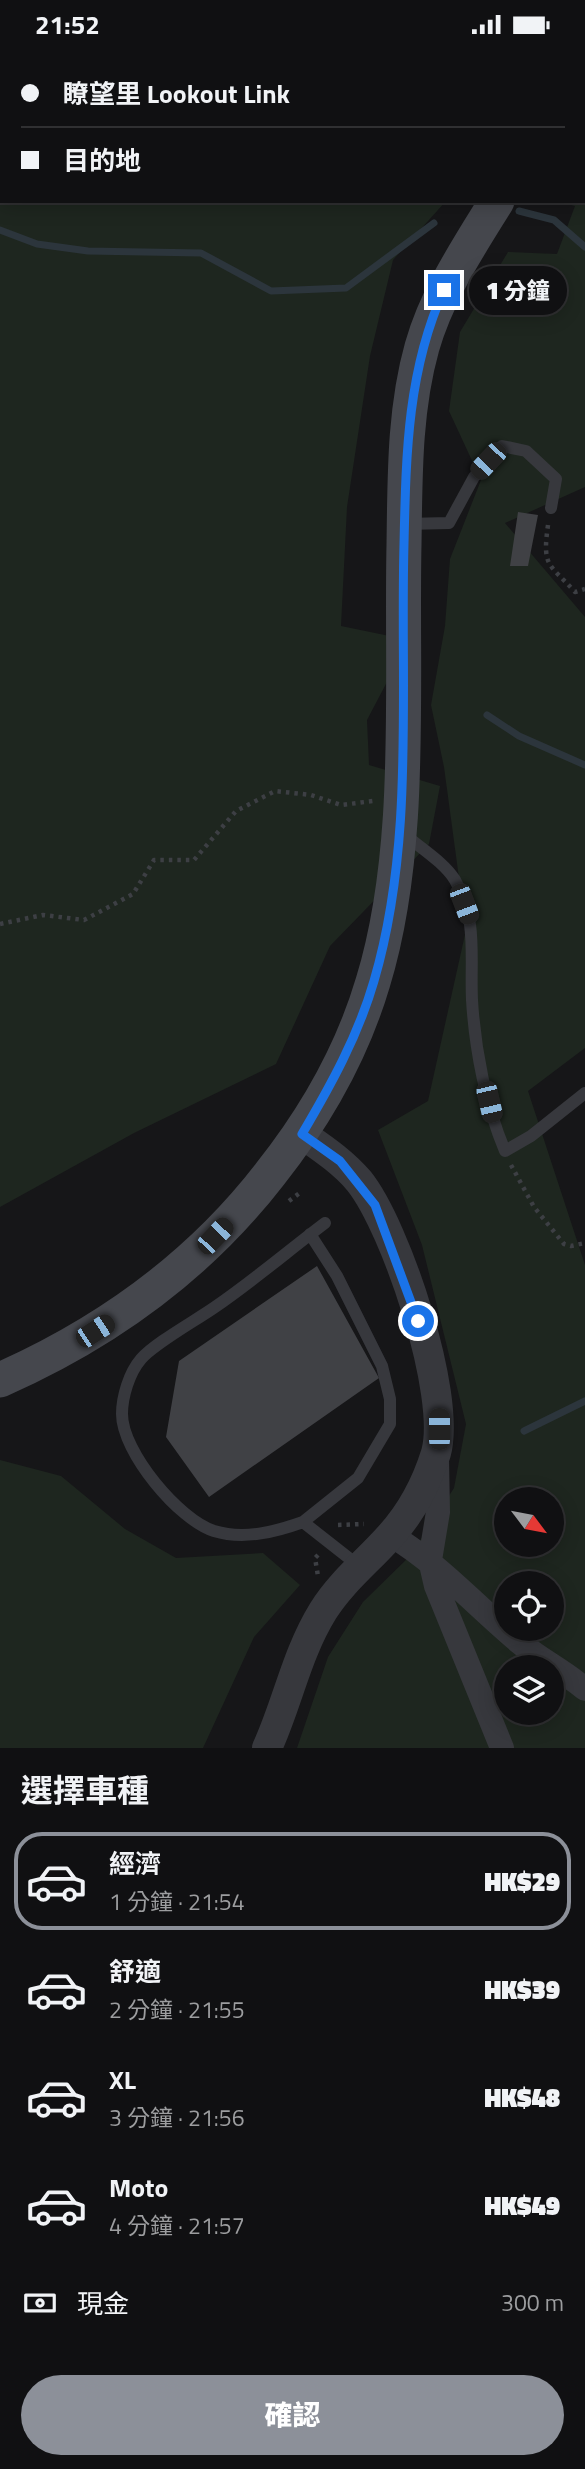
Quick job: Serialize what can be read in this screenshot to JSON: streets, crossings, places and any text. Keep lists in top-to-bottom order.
{
  "north": "bottom right",
  "page": {
    "status": "21:52",
    "banner": ["瞭望里 Lookout Link", "目的地"],
    "bubble": "1 分鐘",
    "heading": "選擇車種",
    "list": [
      {
        "name": "經濟",
        "note": "1 分鐘 · 21:54",
        "value": "HK$29"
      },
      {
        "name": "舒適",
        "note": "2 分鐘 · 21:55",
        "value": "HK$39"
      },
      {
        "name": "XL",
        "note": "3 分鐘 · 21:56",
        "value": "HK$48"
      },
      {
        "name": "Moto",
        "note": "4 分鐘 · 21:57",
        "value": "HK$49"
      }
    ],
    "pay": ["現金", "300 m"],
    "buttons": "確認"
  }
}
